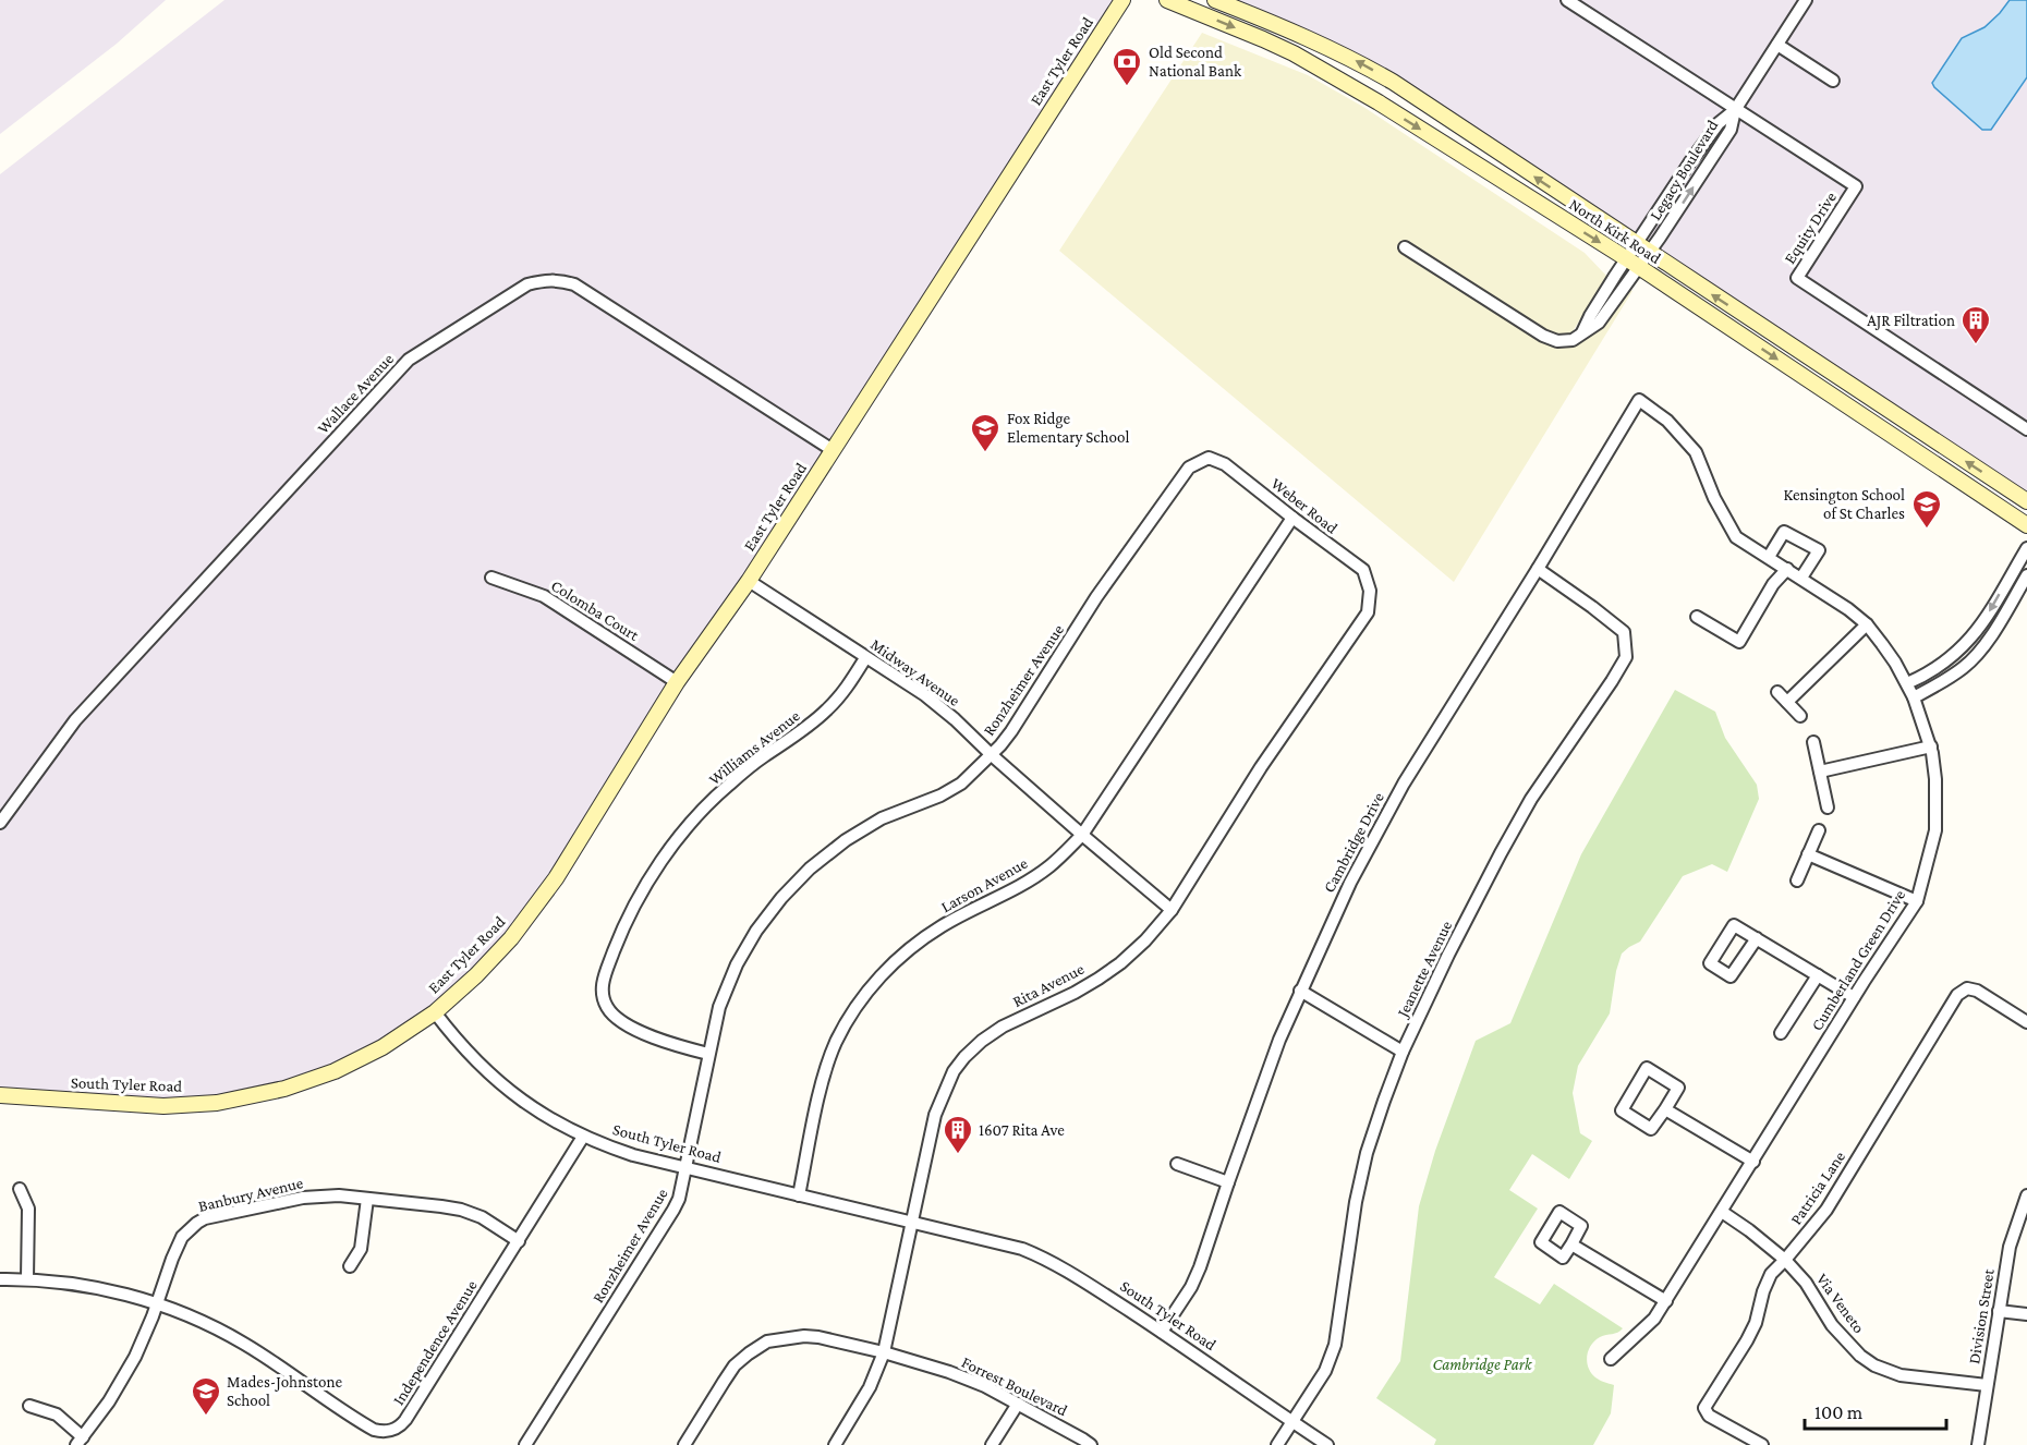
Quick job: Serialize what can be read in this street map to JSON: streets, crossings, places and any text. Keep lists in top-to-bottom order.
{
  "streets": {
    "main road": ["East Tyler Road", "North Kirk Road", "South Tyler Road"],
    "street": [
      "Legacy Boulevard",
      "Equity Drive",
      "Wallace Avenue",
      "Weber Road",
      "Colomba Court",
      "Midway Avenue",
      "Ronzheimer Avenue",
      "Williams Avenue",
      "Cambridge Drive",
      "Larson Avenue",
      "Cumberland Green Drive",
      "Jeanette Avenue",
      "Rita Avenue",
      "Patricia Lane",
      "Banbury Avenue",
      "Via Veneto",
      "Division Street",
      "Independence Avenue",
      "Forrest Boulevard"
    ]
  },
  "crossings": [
    ["East Tyler Road", "Wallace Avenue"],
    ["East Tyler Road", "Colomba Court"],
    ["East Tyler Road", "Midway Avenue"],
    ["East Tyler Road", "South Tyler Road"],
    ["Legacy Boulevard", "Equity Drive"],
    ["Legacy Boulevard", "North Kirk Road"],
    ["Weber Road", "Ronzheimer Avenue"],
    ["Weber Road", "Larson Avenue"],
    ["Weber Road", "Rita Avenue"],
    ["Midway Avenue", "Ronzheimer Avenue"],
    ["Midway Avenue", "Williams Avenue"],
    ["Midway Avenue", "Larson Avenue"],
    ["Midway Avenue", "Rita Avenue"],
    ["Ronzheimer Avenue", "Williams Avenue"],
    ["Ronzheimer Avenue", "South Tyler Road"],
    ["Cambridge Drive", "Cumberland Green Drive"],
    ["Cambridge Drive", "Jeanette Avenue"],
    ["Cambridge Drive", "South Tyler Road"],
    ["Larson Avenue", "South Tyler Road"],
    ["Cumberland Green Drive", "Via Veneto"],
    ["Jeanette Avenue", "South Tyler Road"],
    ["Rita Avenue", "South Tyler Road"],
    ["Rita Avenue", "Forrest Boulevard"],
    ["South Tyler Road", "Independence Avenue"],
    ["Patricia Lane", "Via Veneto"],
    ["Banbury Avenue", "Independence Avenue"],
    ["Via Veneto", "Division Street"]
  ],
  "parks": ["Cambridge Park"],
  "places": {
    "bank": ["Old Second National Bank"],
    "building": ["AJR Filtration", "1607 Rita Ave"],
    "school or university": ["Fox Ridge Elementary School", "Kensington School of St Charles", "Mades-Johnstone School"]
  },
  "scale_bar": "100 m"
}
